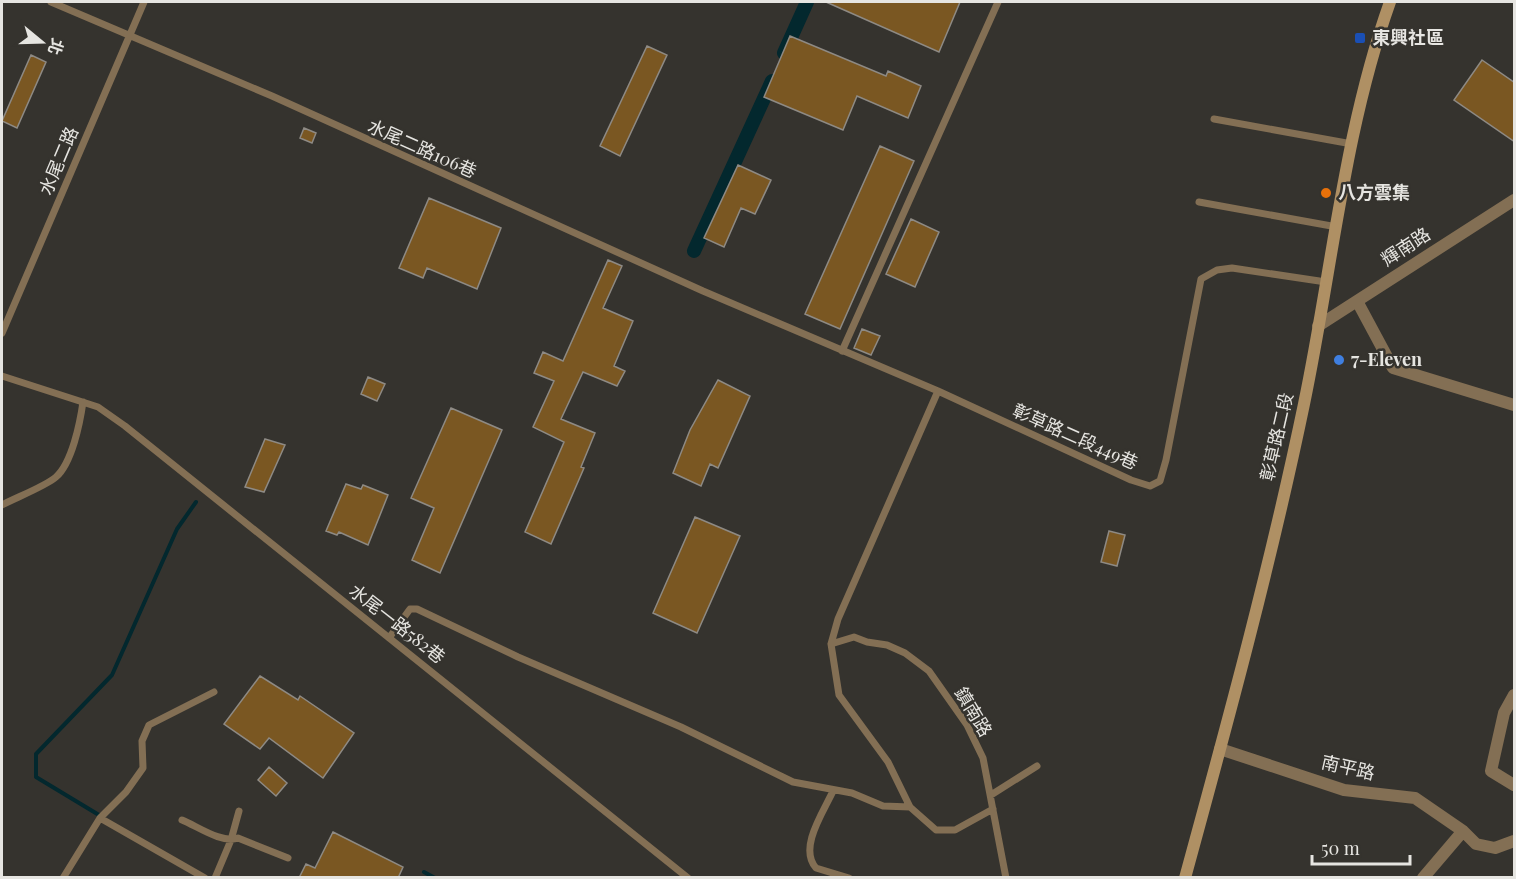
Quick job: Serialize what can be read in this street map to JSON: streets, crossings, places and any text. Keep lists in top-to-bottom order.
{
  "streets": {
    "street": ["輝南路", "彰草路二段", "南平路"],
    "lane": [
      "水尾二路106巷",
      "水尾二路",
      "彰草路二段449巷",
      "水尾一路582巷",
      "鎮南路"
    ]
  },
  "crossings": [
    ["水尾二路106巷", "水尾二路"],
    ["水尾二路106巷", "彰草路二段449巷"],
    ["輝南路", "彰草路二段"],
    ["彰草路二段449巷", "彰草路二段"],
    ["彰草路二段", "南平路"]
  ],
  "places": {
    "transit": ["東興社區"],
    "other": ["八方雲集", "7-Eleven"]
  },
  "scale_bar": "50 m",
  "north": "right"
}
